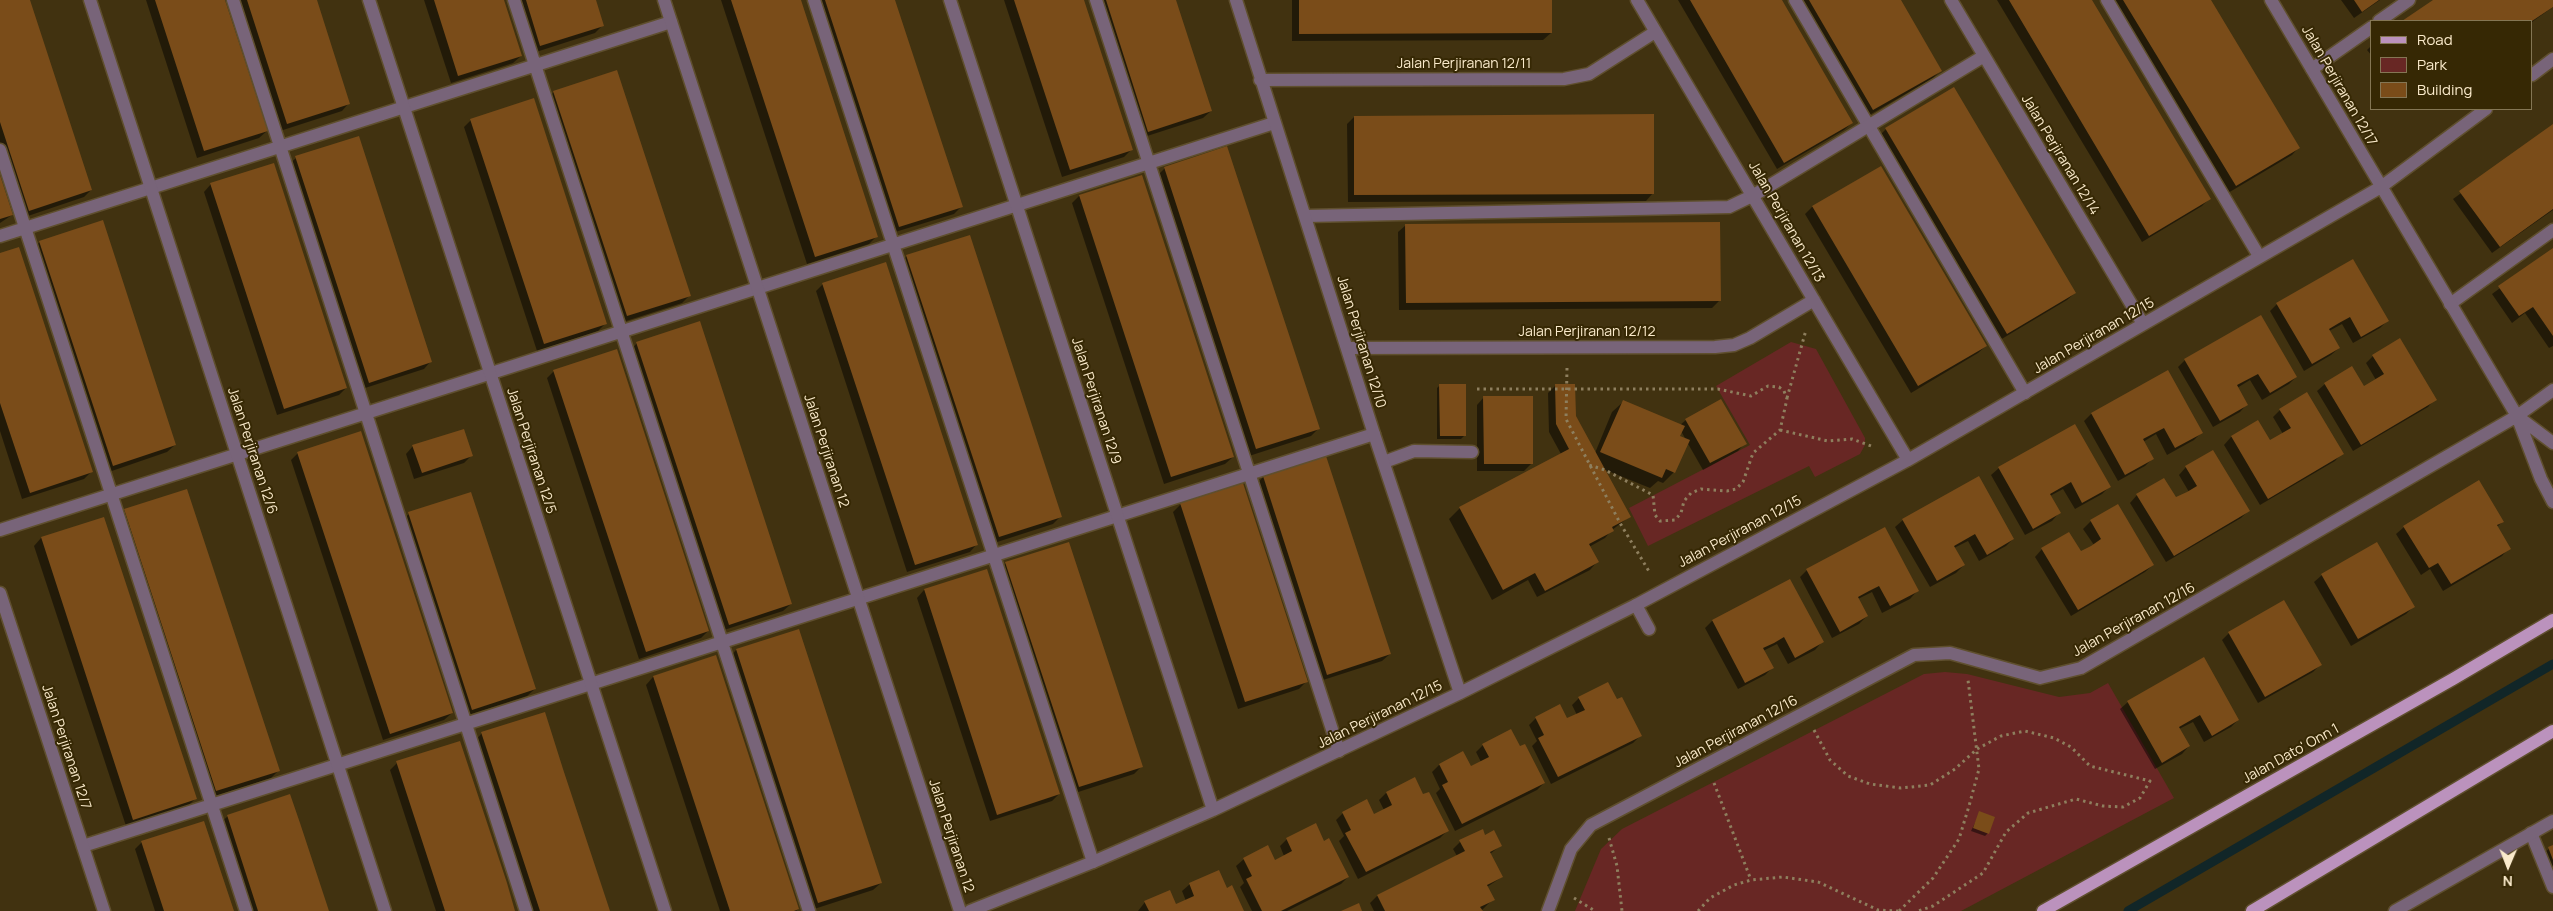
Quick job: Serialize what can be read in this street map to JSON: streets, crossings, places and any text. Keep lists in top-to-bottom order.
{
  "streets": {
    "main road": ["Jalan Dato' Onn 1"],
    "street": [
      "Jalan Perjiranan 12/11",
      "Jalan Perjiranan 12/17",
      "Jalan Perjiranan 12/14",
      "Jalan Perjiranan 12/13",
      "Jalan Perjiranan 12/12",
      "Jalan Perjiranan 12/15",
      "Jalan Perjiranan 12/10",
      "Jalan Perjiranan 12/9",
      "Jalan Perjiranan 12/6",
      "Jalan Perjiranan 12/5",
      "Jalan Perjiranan 12",
      "Jalan Perjiranan 12/16",
      "Jalan Perjiranan 12/7"
    ]
  },
  "crossings": [
    ["Jalan Perjiranan 12/11", "Jalan Perjiranan 12/13"],
    ["Jalan Perjiranan 12/11", "Jalan Perjiranan 12/10"],
    ["Jalan Perjiranan 12/17", "Jalan Perjiranan 12/15"],
    ["Jalan Perjiranan 12/17", "Jalan Perjiranan 12/16"],
    ["Jalan Perjiranan 12/14", "Jalan Perjiranan 12/15"],
    ["Jalan Perjiranan 12/13", "Jalan Perjiranan 12/12"],
    ["Jalan Perjiranan 12/13", "Jalan Perjiranan 12/15"],
    ["Jalan Perjiranan 12/12", "Jalan Perjiranan 12/10"],
    ["Jalan Perjiranan 12/15", "Jalan Perjiranan 12/10"],
    ["Jalan Perjiranan 12/15", "Jalan Perjiranan 12/9"]
  ],
  "legend": ["Road", "Park", "Building"],
  "north": "bottom"
}
